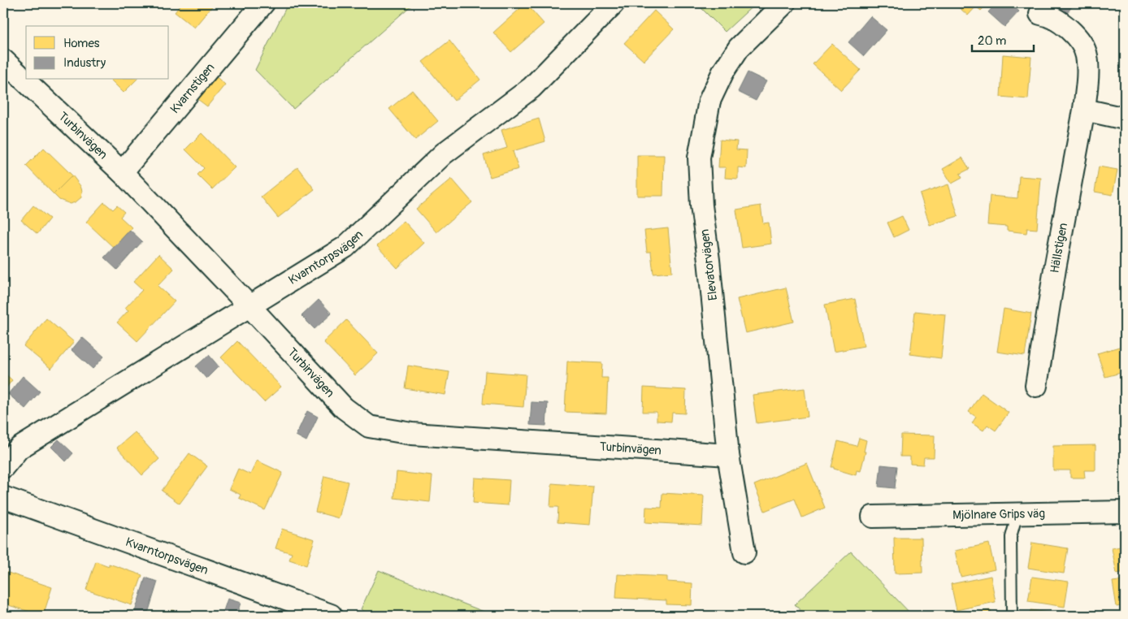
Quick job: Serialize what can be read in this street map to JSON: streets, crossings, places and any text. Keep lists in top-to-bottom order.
{
  "streets": {
    "street": [
      "Kvarnstigen",
      "Turbinvägen",
      "Hällstigen",
      "Kvarntorpsvägen",
      "Elevatorvägen",
      "Mjölnare Grips väg"
    ]
  },
  "crossings": [
    ["Kvarnstigen", "Turbinvägen"],
    ["Turbinvägen", "Kvarntorpsvägen"],
    ["Turbinvägen", "Elevatorvägen"]
  ],
  "legend": ["Homes", "Industry"],
  "scale_bar": "20 m"
}
